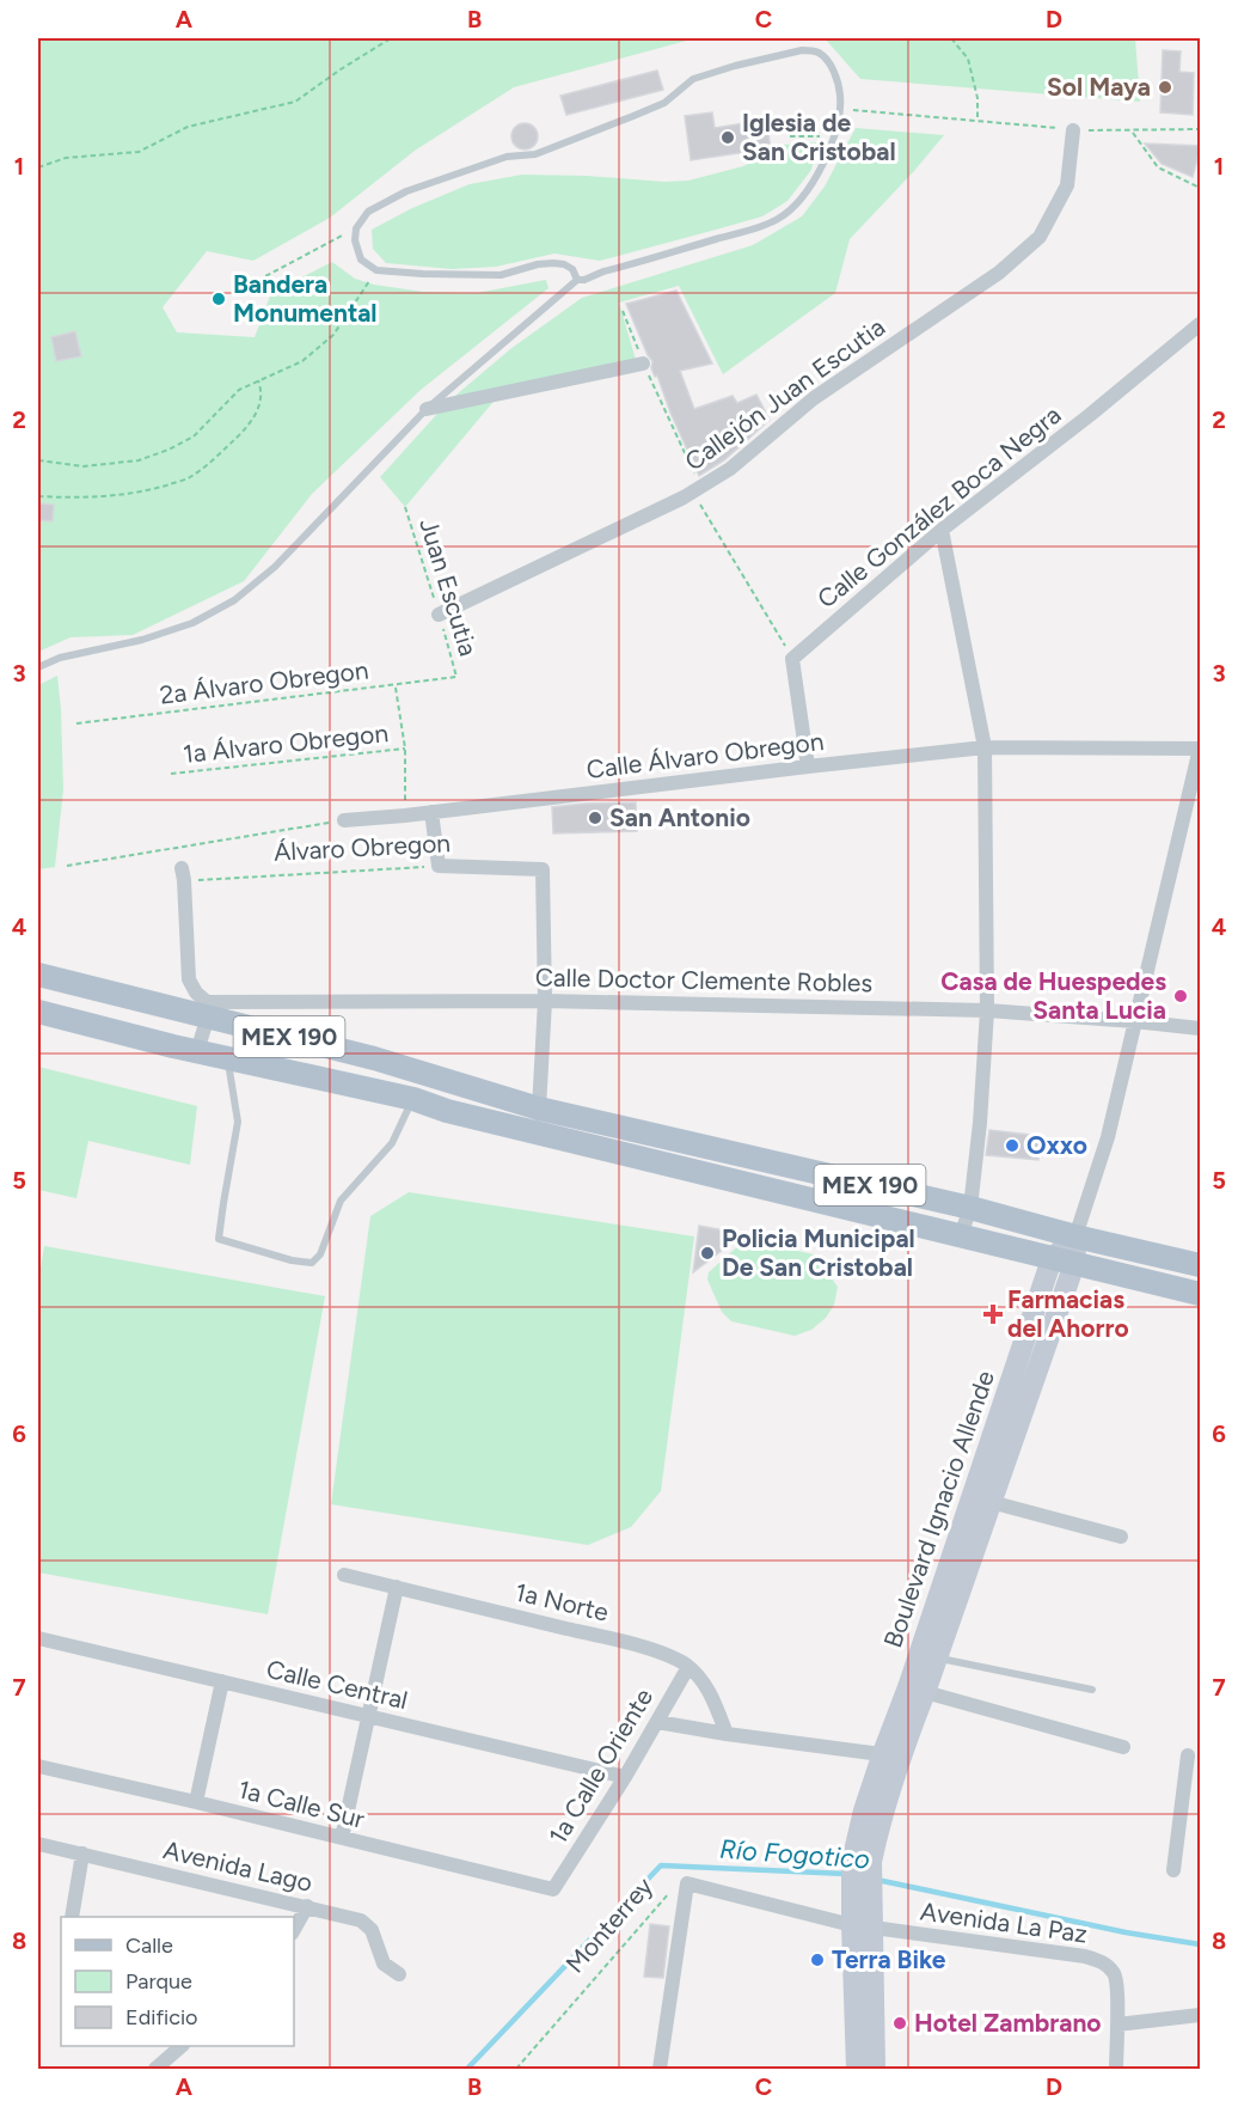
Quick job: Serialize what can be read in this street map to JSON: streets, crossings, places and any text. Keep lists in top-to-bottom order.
{
  "streets": {
    "main road": ["MEX 190", "Boulevard Ignacio Allende"],
    "street": [
      "Callejón Juan Escutia",
      "Calle González Boca Negra",
      "Calle Álvaro Obregon",
      "Álvaro Obregon",
      "Calle Doctor Clemente Robles",
      "1a Norte",
      "Calle Central",
      "1a Calle Oriente",
      "1a Calle Sur",
      "Avenida Lago",
      "Avenida La Paz",
      "Monterrey"
    ],
    "path": ["Juan Escutia", "2a Álvaro Obregon", "1a Álvaro Obregon"]
  },
  "crossings": [
    ["Callejón Juan Escutia", "Juan Escutia"],
    ["Juan Escutia", "2a Álvaro Obregon"],
    ["2a Álvaro Obregon", "Álvaro Obregon"],
    ["1a Álvaro Obregon", "Álvaro Obregon"],
    ["Calle Álvaro Obregon", "Álvaro Obregon"],
    ["Álvaro Obregon", "Calle Doctor Clemente Robles"],
    ["Calle Doctor Clemente Robles", "MEX 190"],
    ["MEX 190", "Boulevard Ignacio Allende"],
    ["Boulevard Ignacio Allende", "Avenida La Paz"],
    ["Boulevard Ignacio Allende", "Monterrey"],
    ["1a Norte", "1a Calle Oriente"],
    ["Calle Central", "1a Calle Oriente"],
    ["1a Calle Oriente", "1a Calle Sur"],
    ["Avenida La Paz", "Monterrey"]
  ],
  "water": ["Río Fogotico"],
  "places": {
    "other": [
      "Sol Maya",
      "Iglesia de San Cristobal",
      "Bandera Monumental",
      "San Antonio",
      "Casa de Huespedes Santa Lucia",
      "Oxxo",
      "Policia Municipal De San Cristobal",
      "Terra Bike",
      "Hotel Zambrano"
    ],
    "health": ["Farmacias del Ahorro"]
  },
  "legend": ["Calle", "Parque", "Edificio"],
  "grid": {
    "columns": [
      "A",
      "B",
      "C",
      "D"
    ],
    "rows": [
      "1",
      "2",
      "3",
      "4",
      "5",
      "6",
      "7",
      "8"
    ]
  }
}
